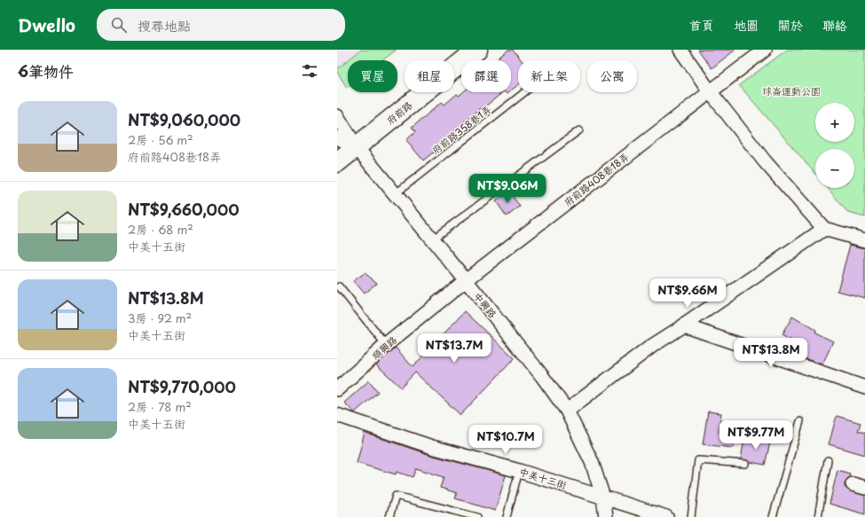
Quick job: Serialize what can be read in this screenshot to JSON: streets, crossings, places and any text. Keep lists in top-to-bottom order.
{
  "streets": {
    "main road": ["府前路"],
    "street": [
      "府前路408巷18弄",
      "中興路",
      "順興路",
      "中美十三街"
    ],
    "lane": ["府前路358巷1弄"]
  },
  "crossings": [
    ["府前路", "中興路"],
    ["府前路358巷1弄", "中興路"],
    ["府前路408巷18弄", "中興路"],
    ["府前路408巷18弄", "順興路"],
    ["中興路", "順興路"],
    ["中興路", "中美十三街"]
  ],
  "parks": ["球崙運動公園"],
  "page": {
    "header": "Dwello",
    "search": "搜尋地點",
    "nav": [
      "首頁",
      "地圖",
      "關於",
      "聯絡"
    ],
    "heading": "6筆物件",
    "chip": [
      "買屋",
      "租屋",
      "篩選",
      "新上架",
      "公寓"
    ],
    "list": [
      {
        "name": "NT$9,060,000",
        "note": "2房 · 56 m² · 府前路408巷18弄"
      },
      {
        "name": "NT$9,660,000",
        "note": "2房 · 68 m² · 中美十五街"
      },
      {
        "name": "NT$13.8M",
        "note": "3房 · 92 m² · 中美十五街"
      },
      {
        "name": "NT$9,770,000",
        "note": "2房 · 78 m² · 中美十五街"
      }
    ],
    "map_buttons": ["+", "−"],
    "price": [
      "NT$9.06M",
      "NT$9.66M",
      "NT$13.7M",
      "NT$13.8M",
      "NT$9.77M",
      "NT$10.7M"
    ]
  }
}
